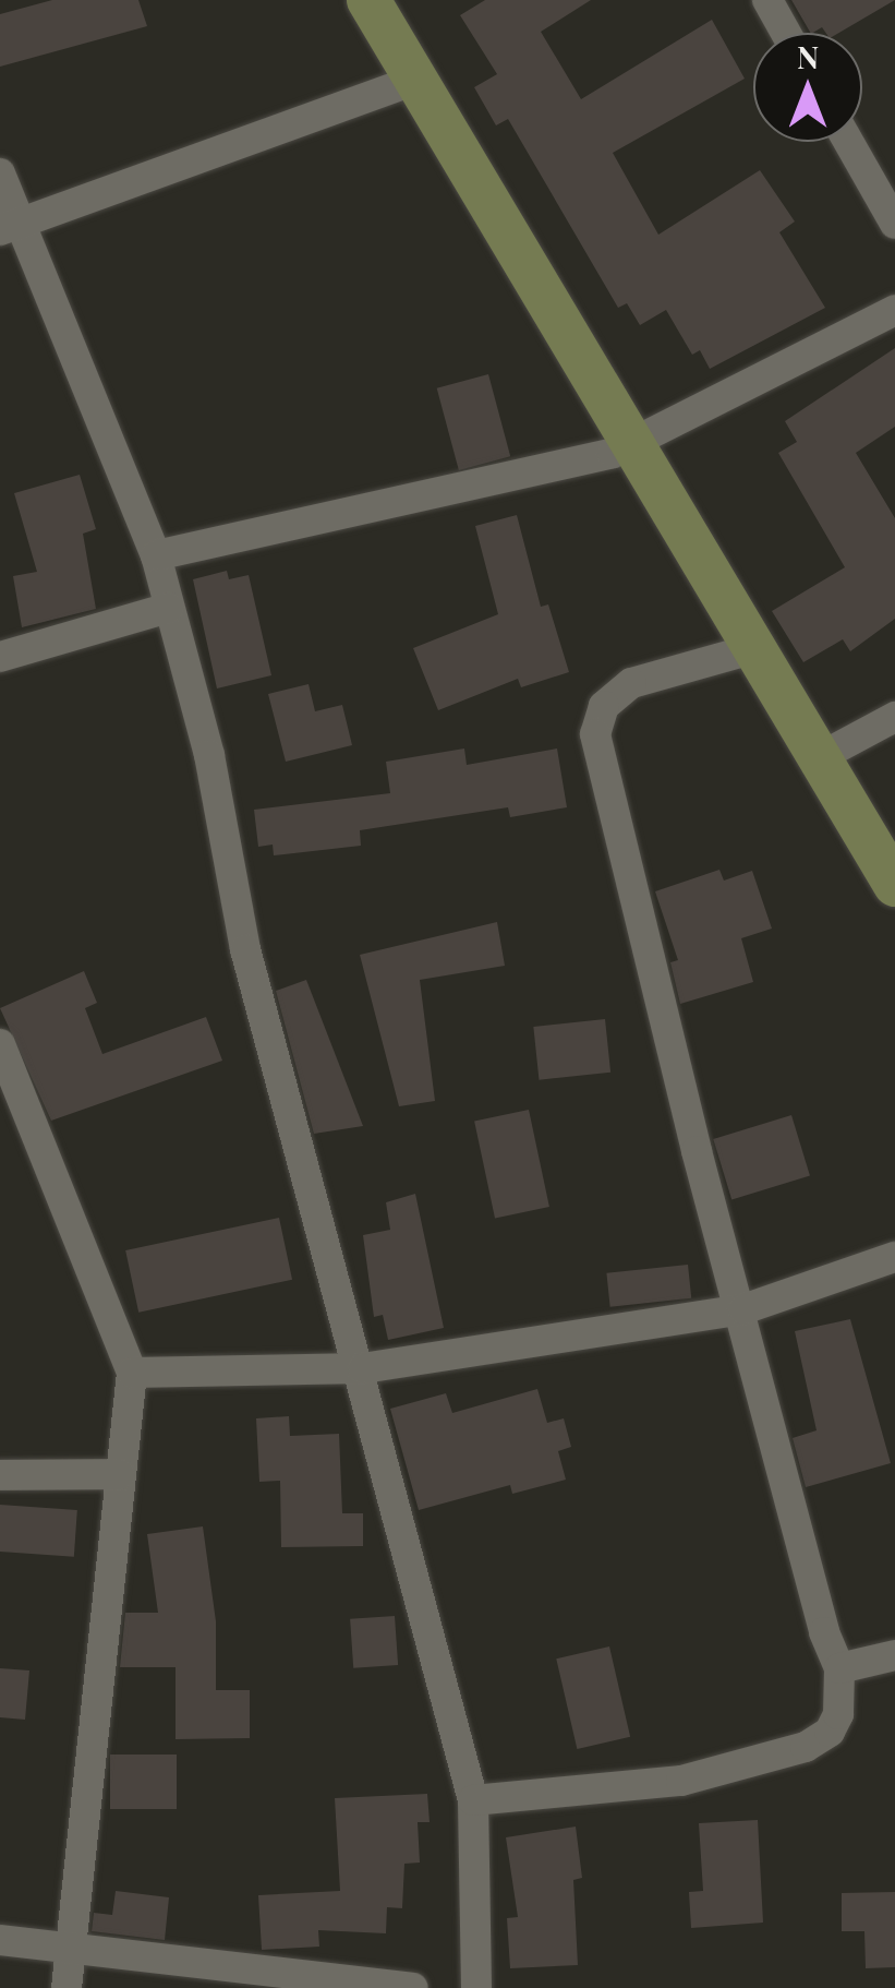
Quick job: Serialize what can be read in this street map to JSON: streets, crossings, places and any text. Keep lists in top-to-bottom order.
{
  "north": "top"
}
